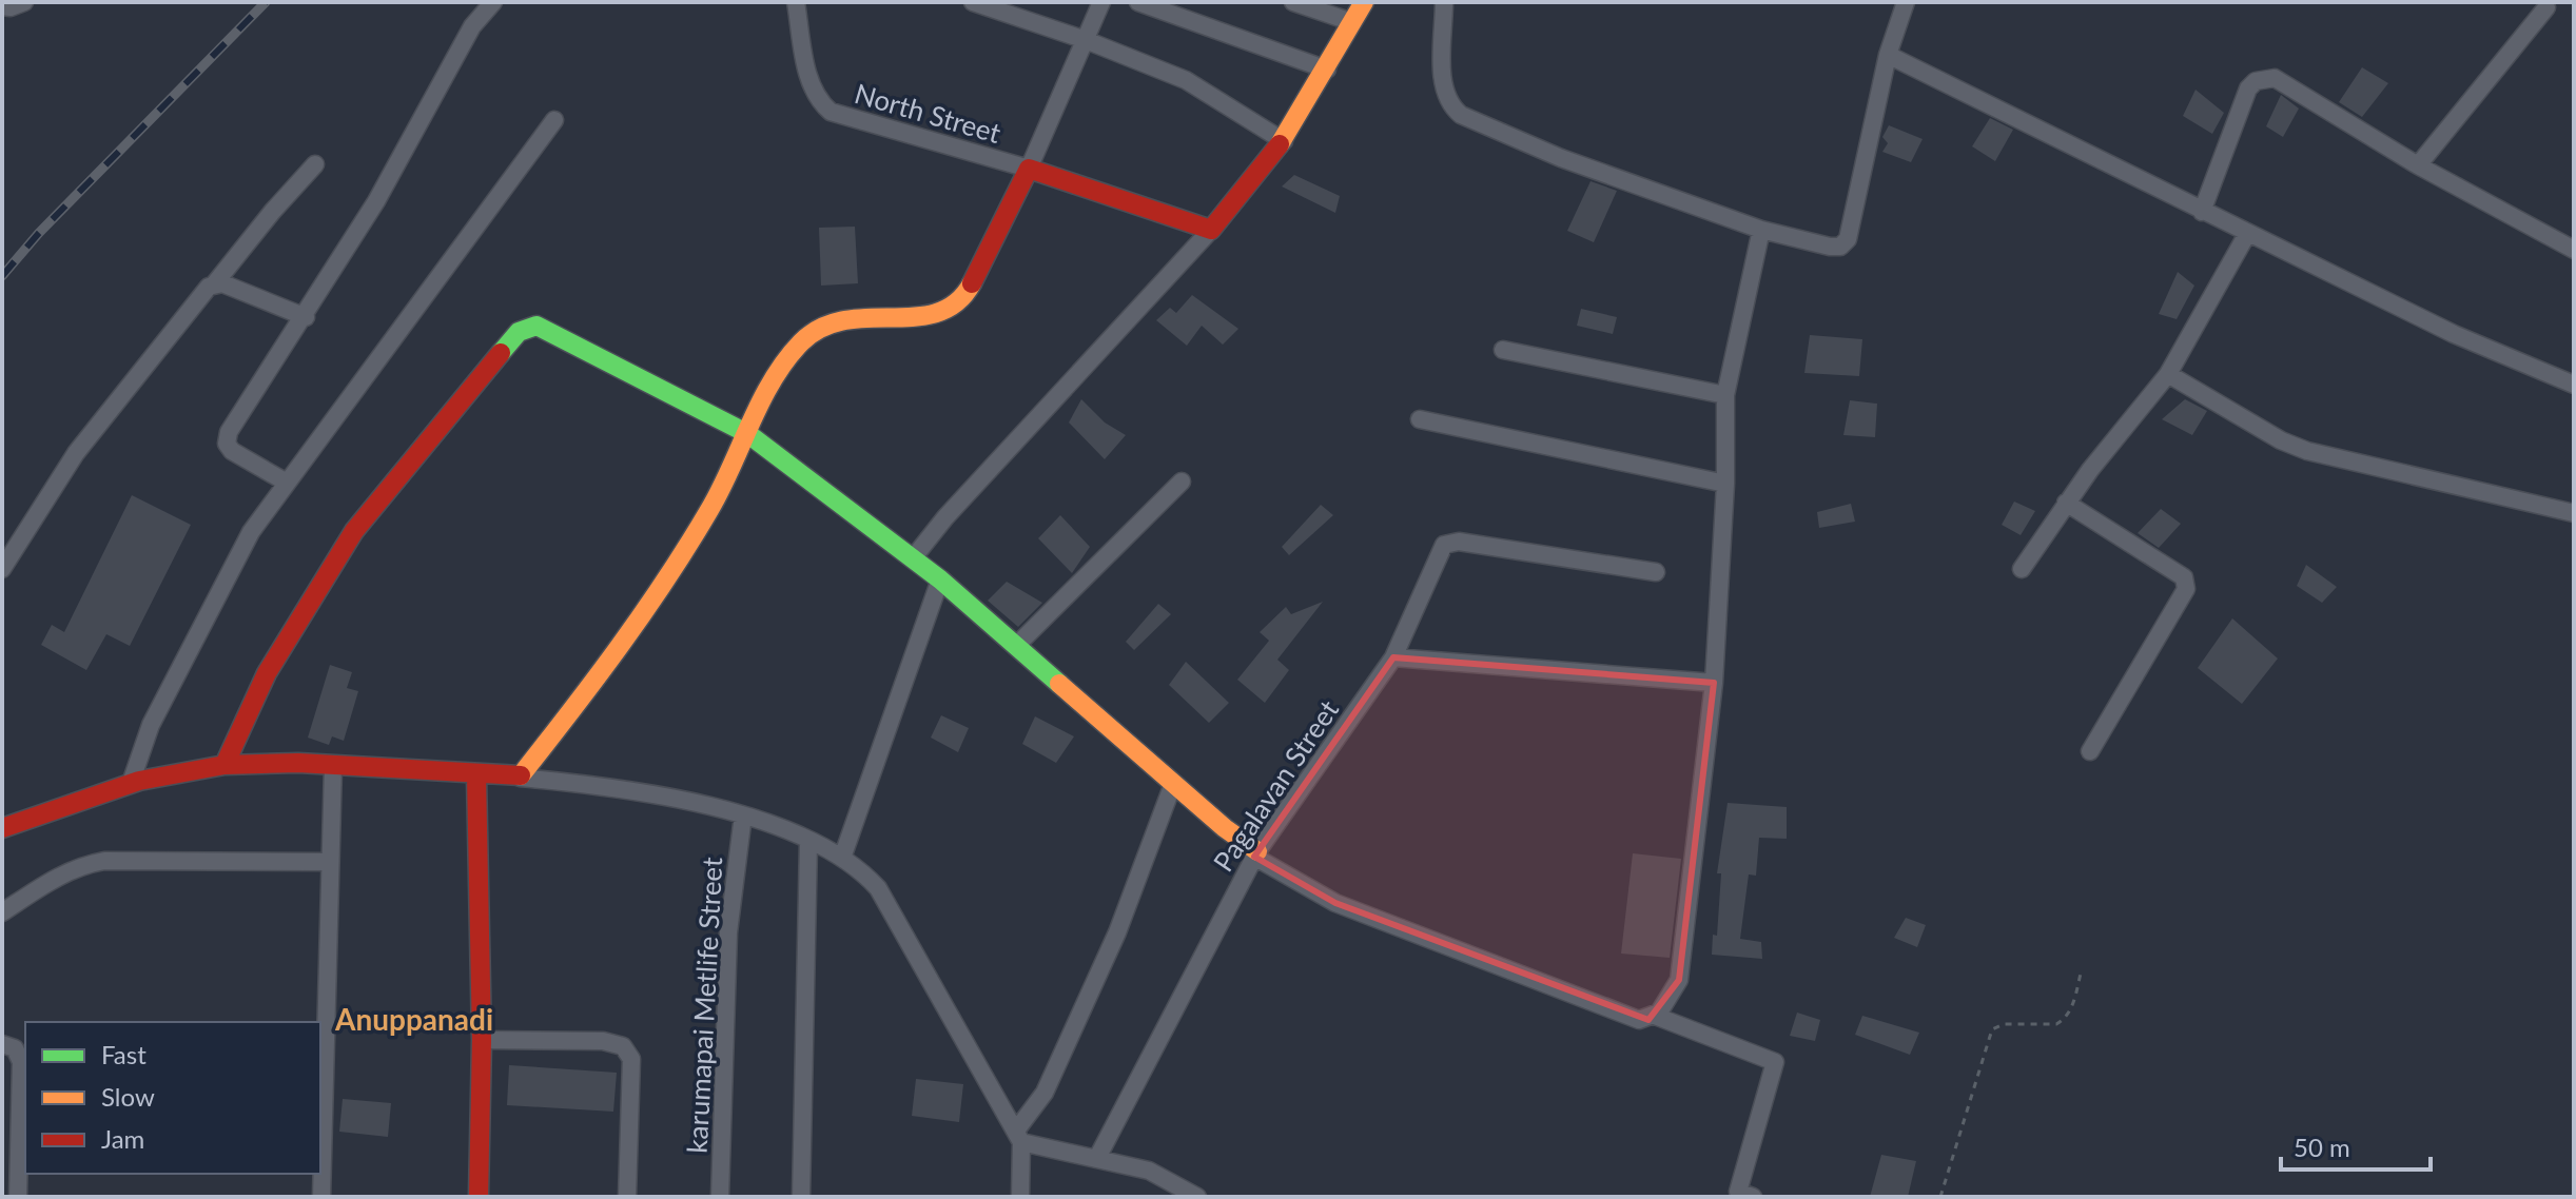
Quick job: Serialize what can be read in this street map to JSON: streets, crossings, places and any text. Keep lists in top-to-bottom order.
{
  "streets": {
    "street": ["North Street", "Pagalavan Street", "karumapai Metlife Street"]
  },
  "districts": ["Anuppanadi"],
  "legend": ["Fast", "Slow", "Jam"],
  "scale_bar": "50 m"
}
